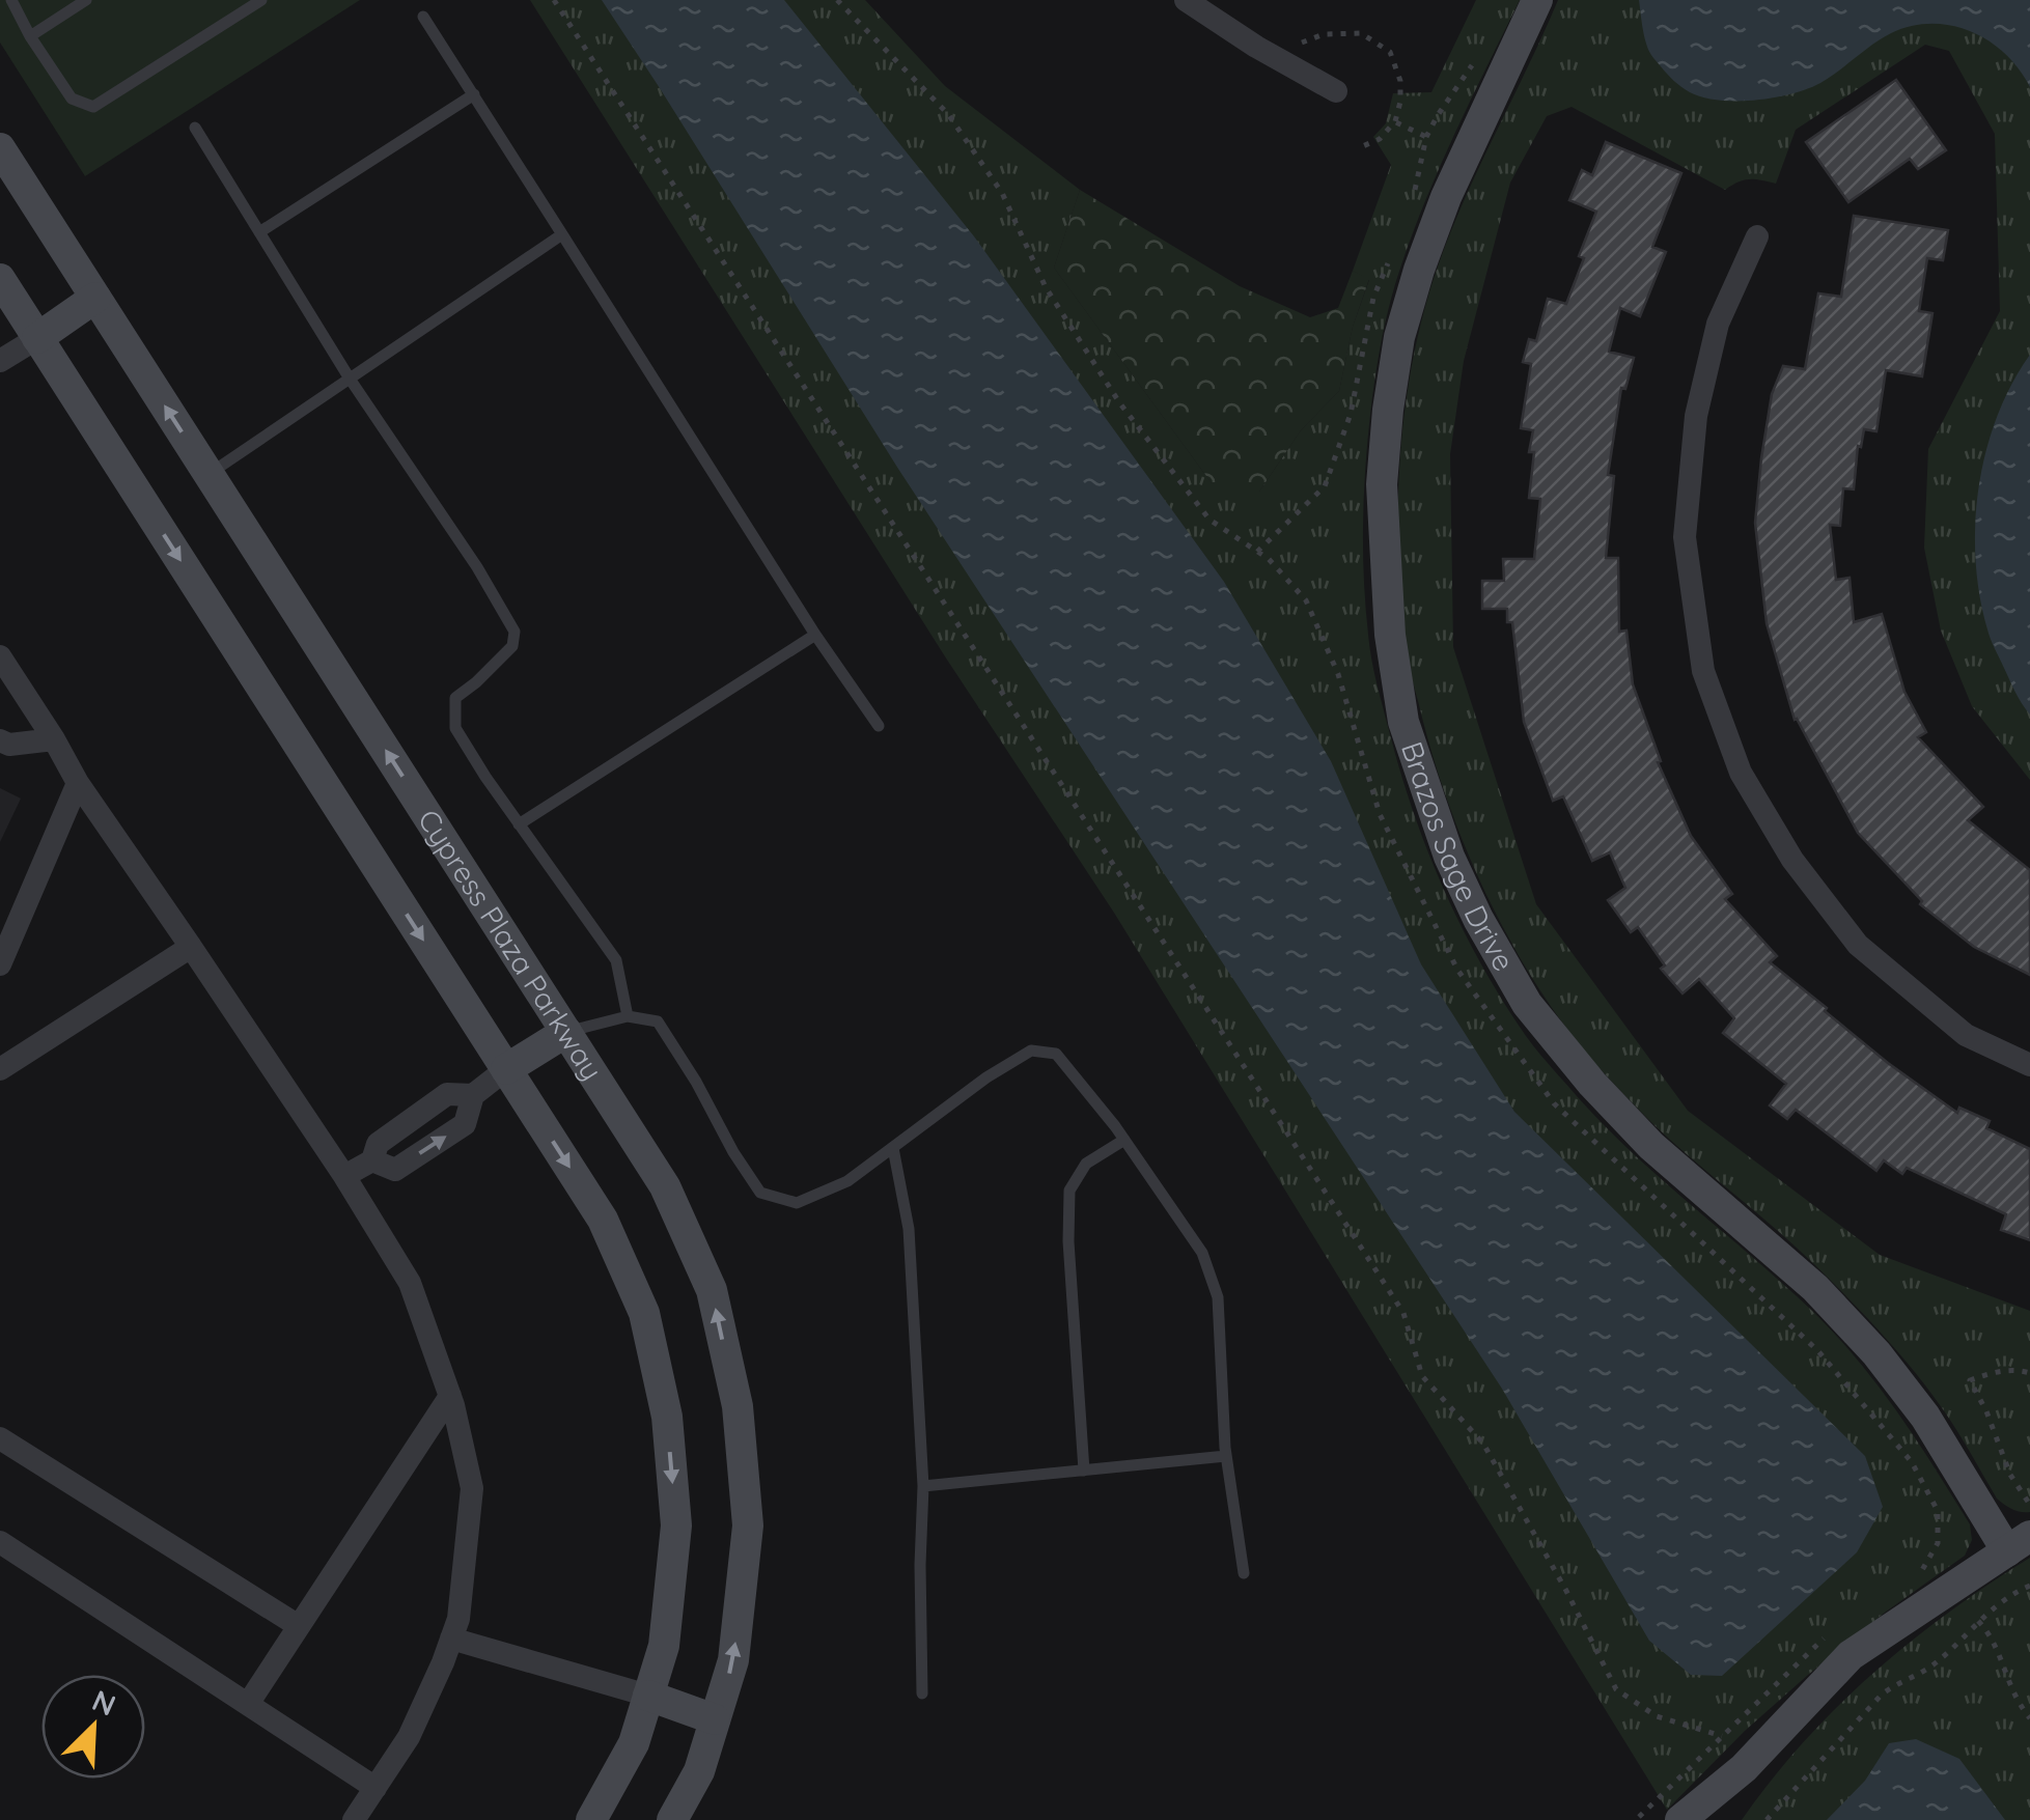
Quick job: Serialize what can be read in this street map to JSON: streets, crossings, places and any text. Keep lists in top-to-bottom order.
{
  "streets": {
    "street": ["Brazos Sage Drive", "Cypress Plaza Parkway"]
  },
  "north": "top right"
}
